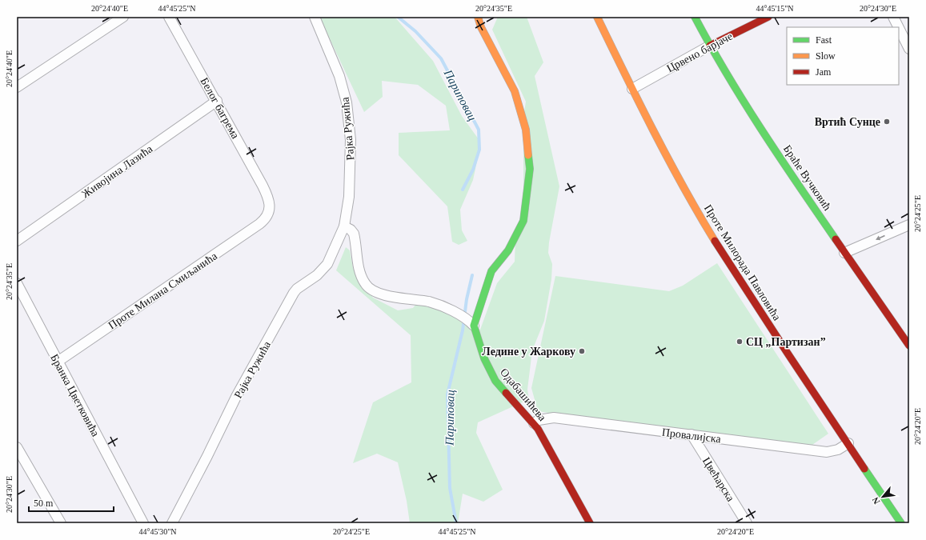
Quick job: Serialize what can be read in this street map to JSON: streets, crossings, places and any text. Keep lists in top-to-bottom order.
{
  "streets": {
    "street": [
      "Црвено барјаче",
      "Белог багрема",
      "Рајка Ружића",
      "Живојина Лазића",
      "Браће Вучковић",
      "Проте Милорада Павловића",
      "Проте Милана Смиљанића",
      "Одабашићева",
      "Бранка Цветковића",
      "Провалијска",
      "Цвећарска"
    ]
  },
  "crossings": [
    ["Црвено барјаче", "Браће Вучковић"],
    ["Црвено барјаче", "Проте Милорада Павловића"],
    ["Белог багрема", "Живојина Лазића"],
    ["Белог багрема", "Проте Милана Смиљанића"],
    ["Проте Милорада Павловића", "Провалијска"],
    ["Проте Милана Смиљанића", "Бранка Цветковића"],
    ["Одабашићева", "Провалијска"],
    ["Провалијска", "Цвећарска"]
  ],
  "water": ["Париповац"],
  "places": ["Вртић Сунце", "СЦ „Партизан”", "Ледине у Жаркову"],
  "legend": ["Fast", "Slow", "Jam"],
  "scale_bar": "50 m",
  "north": "bottom left",
  "coordinates": [
    "20°24'40\"E",
    "44°45'25\"N",
    "20°24'35\"E",
    "44°45'15\"N",
    "20°24'30\"E",
    "20°24'25\"E",
    "20°24'20\"E",
    "44°45'30\"N"
  ]
}
